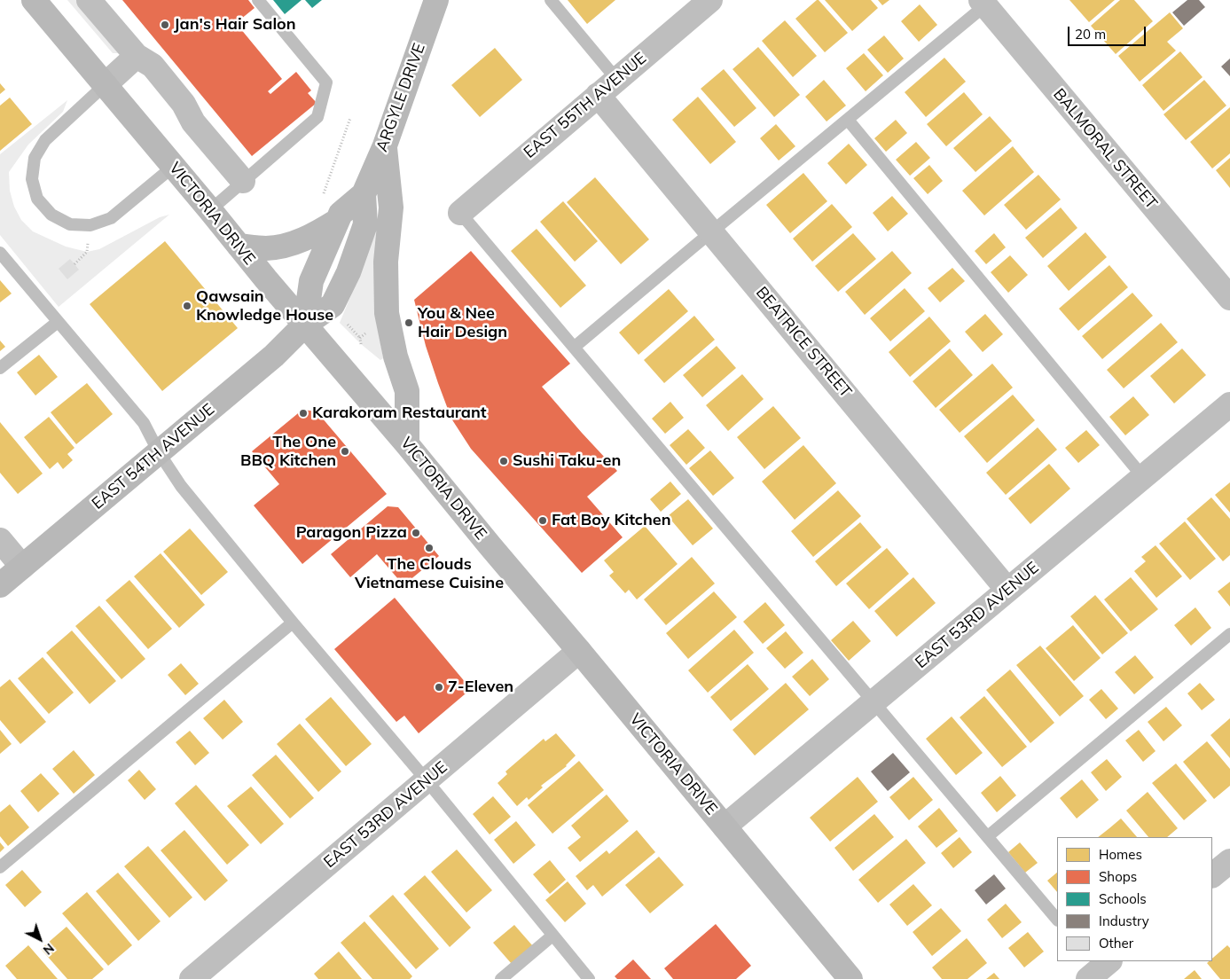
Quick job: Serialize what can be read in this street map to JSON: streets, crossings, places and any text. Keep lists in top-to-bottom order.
{
  "streets": {
    "street": [
      "ARGYLE DRIVE",
      "EAST 55TH AVENUE",
      "BALMORAL STREET",
      "VICTORIA DRIVE",
      "BEATRICE STREET",
      "EAST 54TH AVENUE",
      "EAST 53RD AVENUE"
    ]
  },
  "crossings": [
    ["ARGYLE DRIVE", "VICTORIA DRIVE"],
    ["ARGYLE DRIVE", "EAST 54TH AVENUE"],
    ["EAST 55TH AVENUE", "BEATRICE STREET"],
    ["VICTORIA DRIVE", "EAST 54TH AVENUE"],
    ["VICTORIA DRIVE", "EAST 53RD AVENUE"],
    ["BEATRICE STREET", "EAST 53RD AVENUE"]
  ],
  "places": [
    "Jan's Hair Salon",
    "Qawsain Knowledge House",
    "You & Nee Hair Design",
    "Karakoram Restaurant",
    "The One BBQ Kitchen",
    "Sushi Taku-en",
    "Fat Boy Kitchen",
    "Paragon Pizza",
    "The Clouds Vietnamese Cuisine",
    "7-Eleven"
  ],
  "legend": [
    "Homes",
    "Shops",
    "Schools",
    "Industry",
    "Other"
  ],
  "scale_bar": "20 m",
  "north": "bottom right"
}
